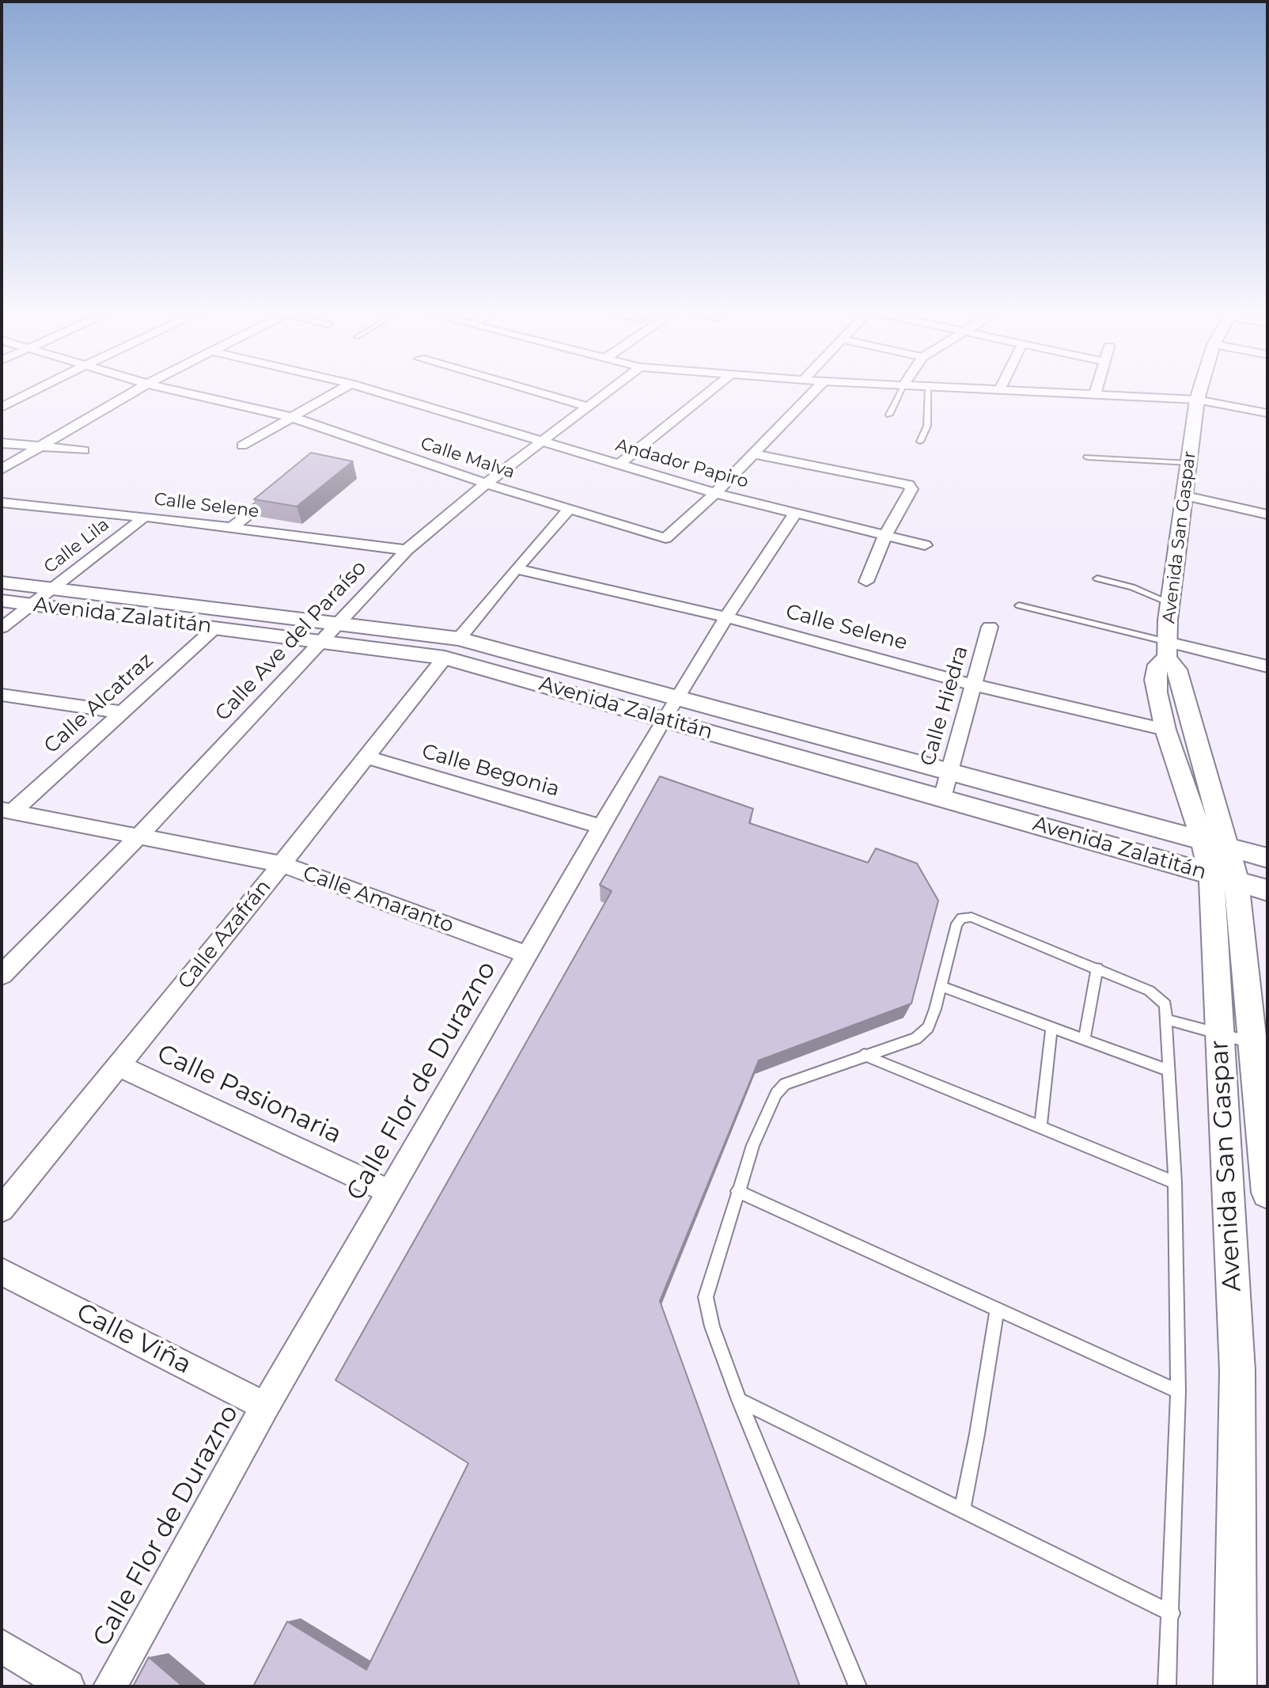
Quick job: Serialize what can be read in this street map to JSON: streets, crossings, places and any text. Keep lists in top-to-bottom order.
{
  "streets": {
    "street": [
      "Calle Malva",
      "Andador Papiro",
      "Calle Selene",
      "Avenida San Gaspar",
      "Calle Lila",
      "Avenida Zalatitán",
      "Calle Ave del Paraíso",
      "Calle Alcatraz",
      "Calle Hiedra",
      "Calle Begonia",
      "Calle Amaranto",
      "Calle Azafrán",
      "Calle Flor de Durazno",
      "Calle Pasionaria",
      "Calle Viña"
    ]
  },
  "crossings": [
    ["Calle Malva", "Andador Papiro"],
    ["Calle Malva", "Calle Ave del Paraíso"],
    ["Andador Papiro", "Calle Ave del Paraíso"],
    ["Andador Papiro", "Calle Flor de Durazno"],
    ["Calle Selene", "Avenida San Gaspar"],
    ["Calle Selene", "Calle Lila"],
    ["Calle Selene", "Calle Ave del Paraíso"],
    ["Calle Selene", "Calle Hiedra"],
    ["Calle Selene", "Calle Flor de Durazno"],
    ["Avenida San Gaspar", "Avenida Zalatitán"],
    ["Calle Lila", "Avenida Zalatitán"],
    ["Avenida Zalatitán", "Calle Ave del Paraíso"],
    ["Avenida Zalatitán", "Calle Alcatraz"],
    ["Avenida Zalatitán", "Calle Hiedra"],
    ["Avenida Zalatitán", "Calle Azafrán"],
    ["Avenida Zalatitán", "Calle Flor de Durazno"],
    ["Calle Ave del Paraíso", "Calle Amaranto"],
    ["Calle Alcatraz", "Calle Amaranto"],
    ["Calle Begonia", "Calle Azafrán"],
    ["Calle Begonia", "Calle Flor de Durazno"],
    ["Calle Amaranto", "Calle Azafrán"],
    ["Calle Amaranto", "Calle Flor de Durazno"],
    ["Calle Azafrán", "Calle Pasionaria"],
    ["Calle Flor de Durazno", "Calle Pasionaria"],
    ["Calle Flor de Durazno", "Calle Viña"]
  ]
}
